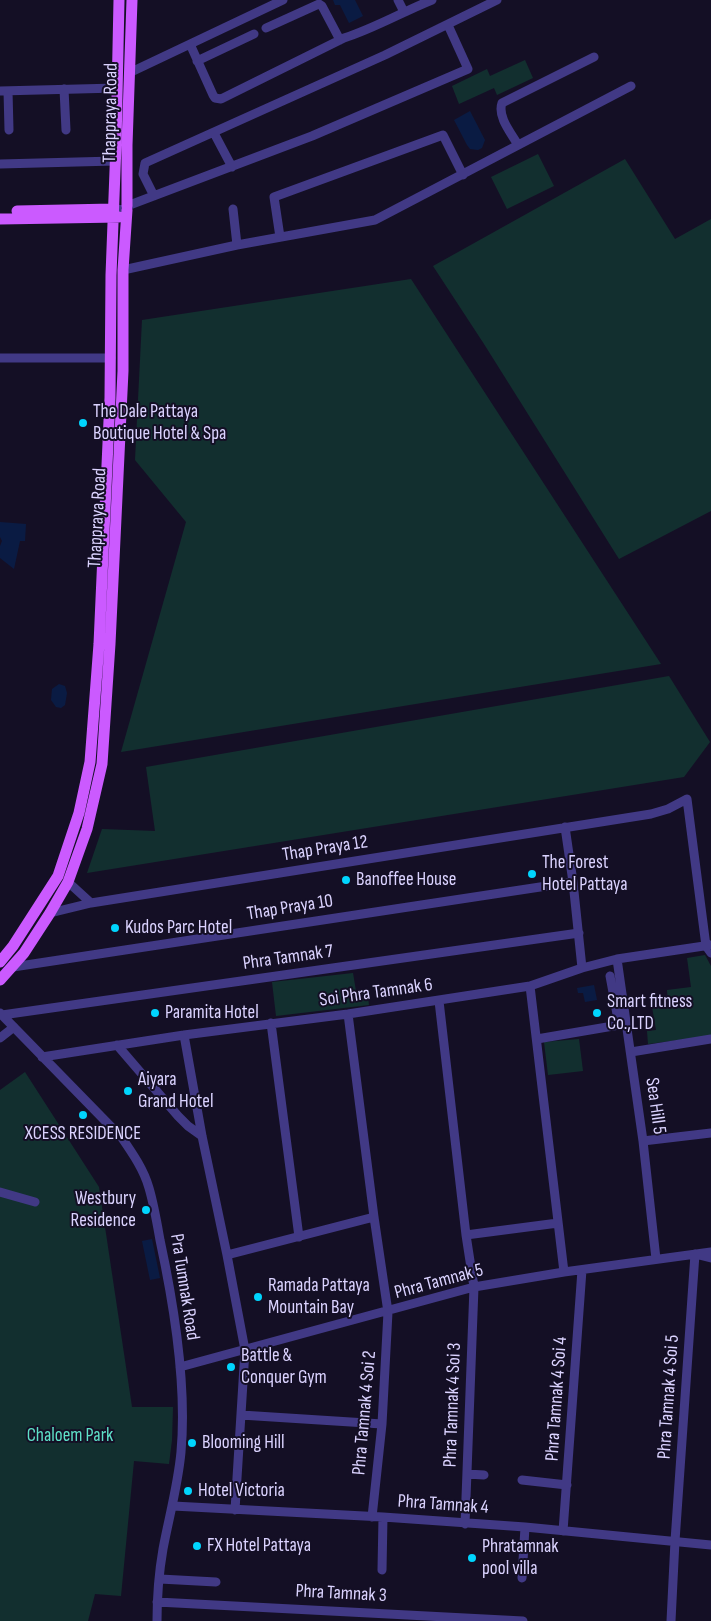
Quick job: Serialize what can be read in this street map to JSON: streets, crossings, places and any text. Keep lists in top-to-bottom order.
{
  "streets": {
    "main road": ["Thappraya Road"],
    "street": [
      "Thap Praya 12",
      "Thap Praya 10",
      "Phra Tamnak 7",
      "Soi Phra Tamnak 6",
      "Sea Hill 5",
      "Phra Tamnak 5",
      "Pra Tumnak Road",
      "Phra Tamnak 4 Soi 5",
      "Phra Tamnak 4 Soi 4",
      "Phra Tamnak 4 Soi 3",
      "Phra Tamnak 4 Soi 2",
      "Phra Tamnak 4",
      "Phra Tamnak 3"
    ]
  },
  "crossings": [
    ["Thappraya Road", "Thap Praya 12"],
    ["Thappraya Road", "Thap Praya 10"],
    ["Thap Praya 12", "Soi Phra Tamnak 6"],
    ["Phra Tamnak 7", "Pra Tumnak Road"],
    ["Soi Phra Tamnak 6", "Sea Hill 5"],
    ["Soi Phra Tamnak 6", "Pra Tumnak Road"],
    ["Soi Phra Tamnak 6", "Phra Tamnak 4 Soi 3"],
    ["Soi Phra Tamnak 6", "Phra Tamnak 4 Soi 2"],
    ["Sea Hill 5", "Phra Tamnak 5"],
    ["Phra Tamnak 5", "Pra Tumnak Road"],
    ["Phra Tamnak 5", "Phra Tamnak 4 Soi 5"],
    ["Phra Tamnak 5", "Phra Tamnak 4 Soi 4"],
    ["Phra Tamnak 5", "Phra Tamnak 4 Soi 3"],
    ["Phra Tamnak 5", "Phra Tamnak 4 Soi 2"],
    ["Pra Tumnak Road", "Phra Tamnak 4"],
    ["Pra Tumnak Road", "Phra Tamnak 3"],
    ["Phra Tamnak 4 Soi 5", "Phra Tamnak 4"],
    ["Phra Tamnak 4 Soi 4", "Phra Tamnak 4"],
    ["Phra Tamnak 4 Soi 3", "Phra Tamnak 4"],
    ["Phra Tamnak 4 Soi 2", "Phra Tamnak 4"]
  ],
  "parks": ["Chaloem Park"],
  "places": [
    "The Dale Pattaya Boutique Hotel & Spa",
    "The Forest Hotel Pattaya",
    "Banoffee House",
    "Kudos Parc Hotel",
    "Paramita Hotel",
    "Smart fitness Co.,LTD",
    "Aiyara Grand Hotel",
    "XCESS RESIDENCE",
    "Westbury Residence",
    "Ramada Pattaya Mountain Bay",
    "Battle & Conquer Gym",
    "Blooming Hill",
    "Hotel Victoria",
    "FX Hotel Pattaya",
    "Phratamnak pool villa"
  ]
}
